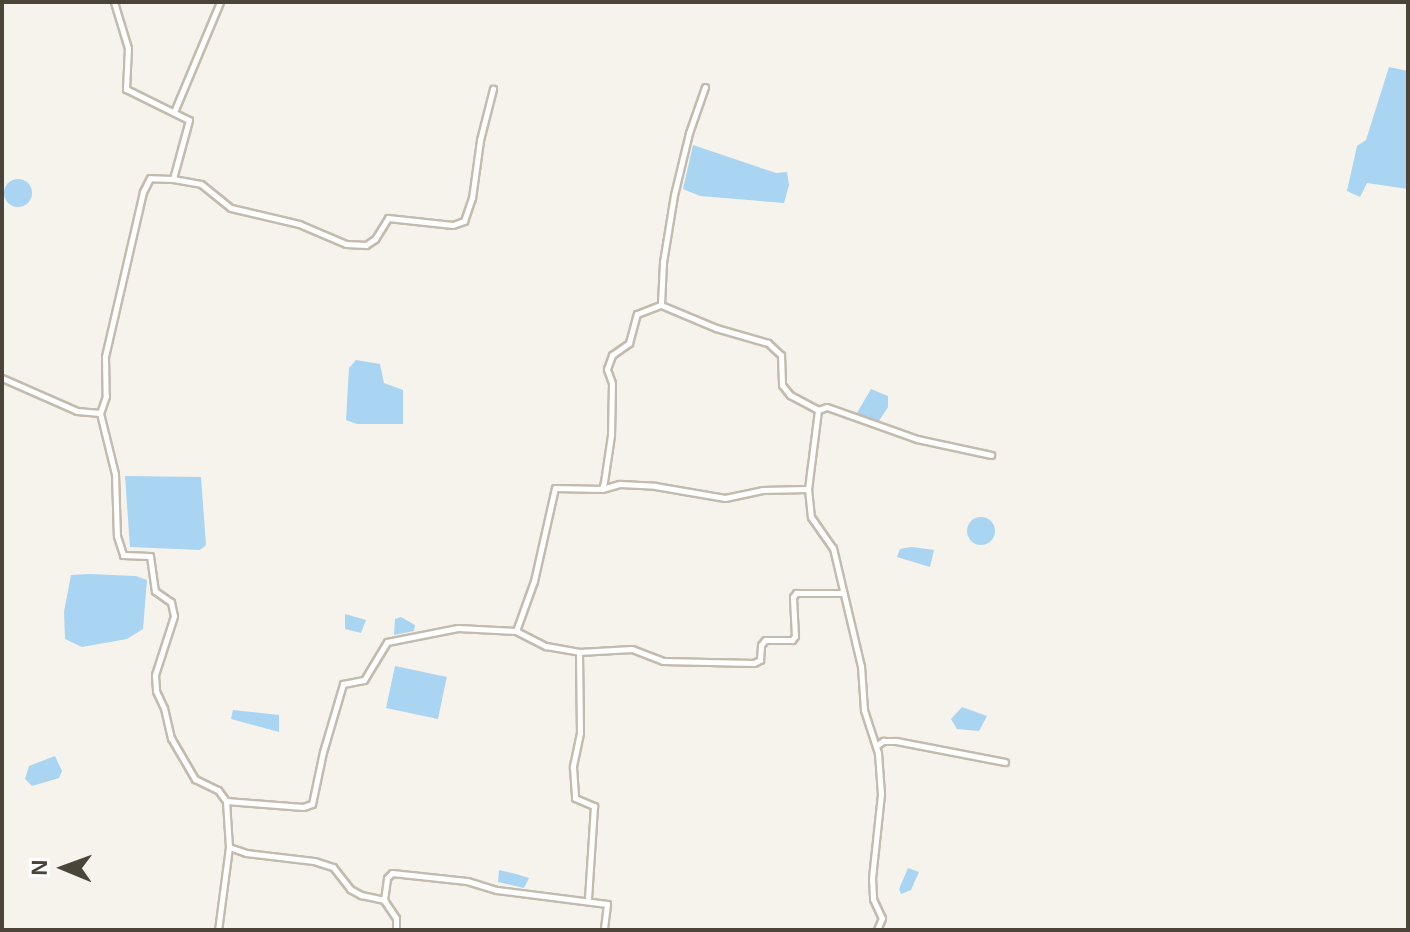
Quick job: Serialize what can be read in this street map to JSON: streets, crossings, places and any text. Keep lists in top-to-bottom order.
{
  "north": "left"
}
